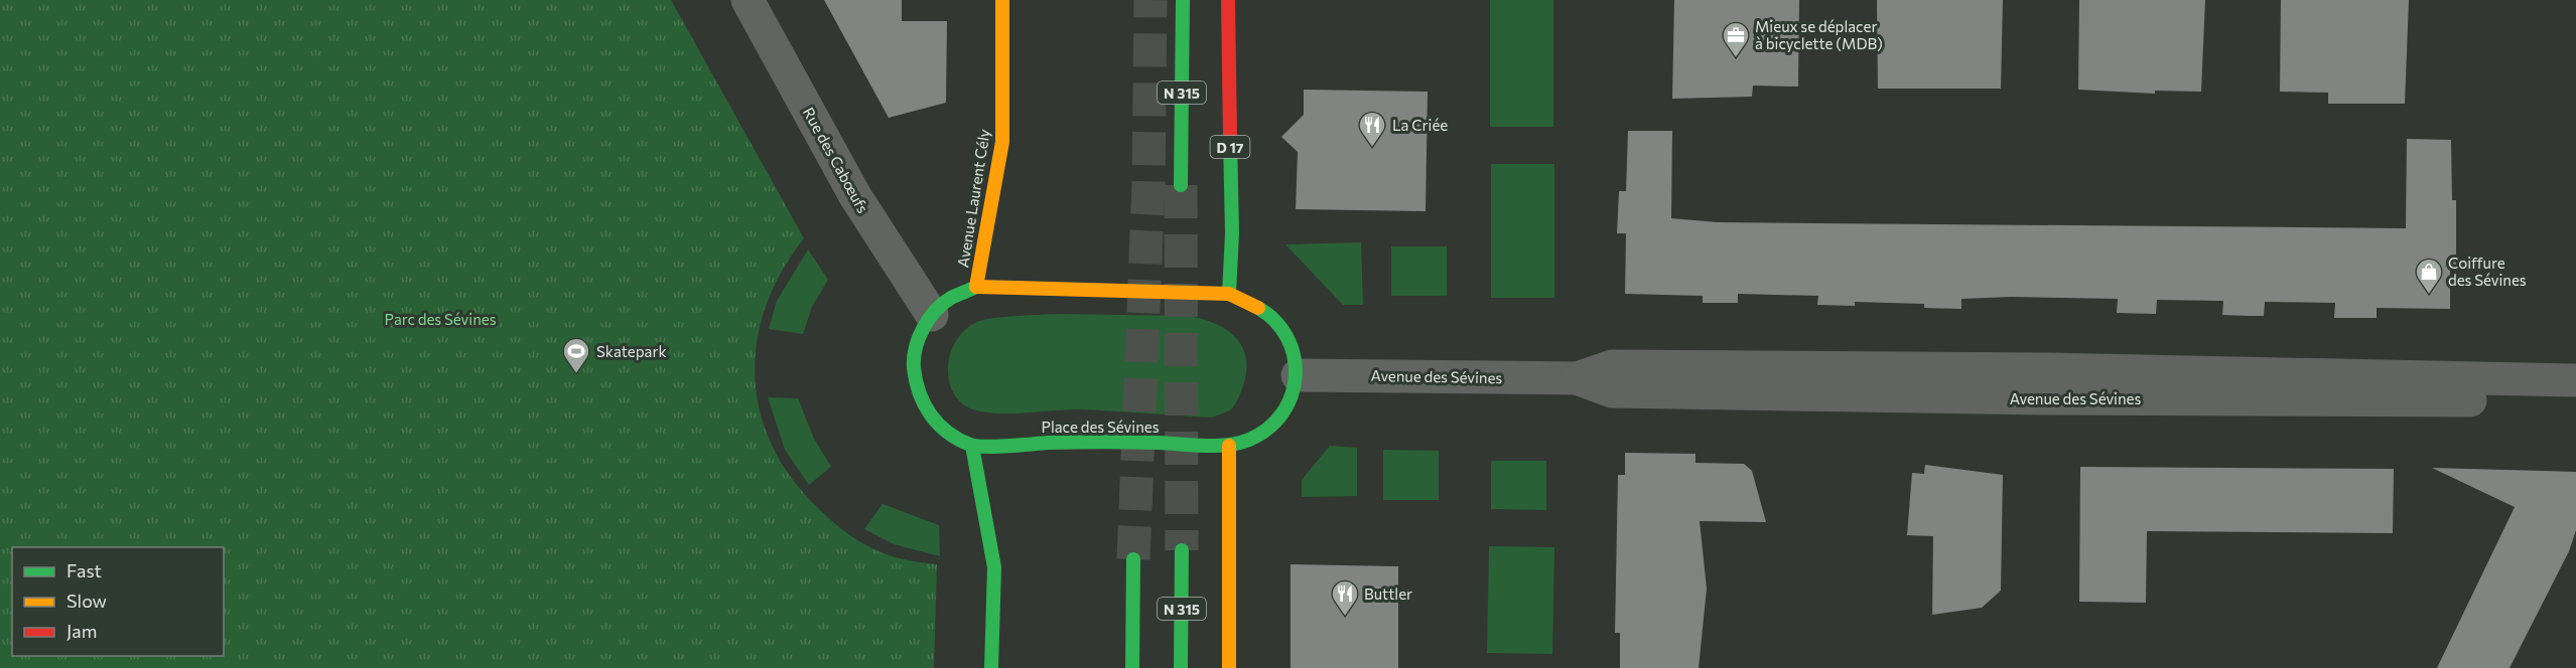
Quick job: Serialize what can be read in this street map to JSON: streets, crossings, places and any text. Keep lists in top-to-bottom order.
{
  "streets": {
    "main road": [
      "N 315",
      "D 17",
      "Avenue Laurent Cély",
      "Place des Sévines"
    ],
    "street": ["Rue des Cabœufs", "Avenue des Sévines"]
  },
  "crossings": [
    ["Rue des Cabœufs", "Avenue Laurent Cély"],
    ["Avenue Laurent Cély", "Place des Sévines"]
  ],
  "parks": ["Parc des Sévines"],
  "places": {
    "office": ["Mieux se déplacer à bicyclette (MDB)"],
    "restaurant": ["La Criée", "Buttler"],
    "shop": ["Coiffure des Sévines"],
    "sports": ["Skatepark"]
  },
  "legend": ["Fast", "Slow", "Jam"]
}
